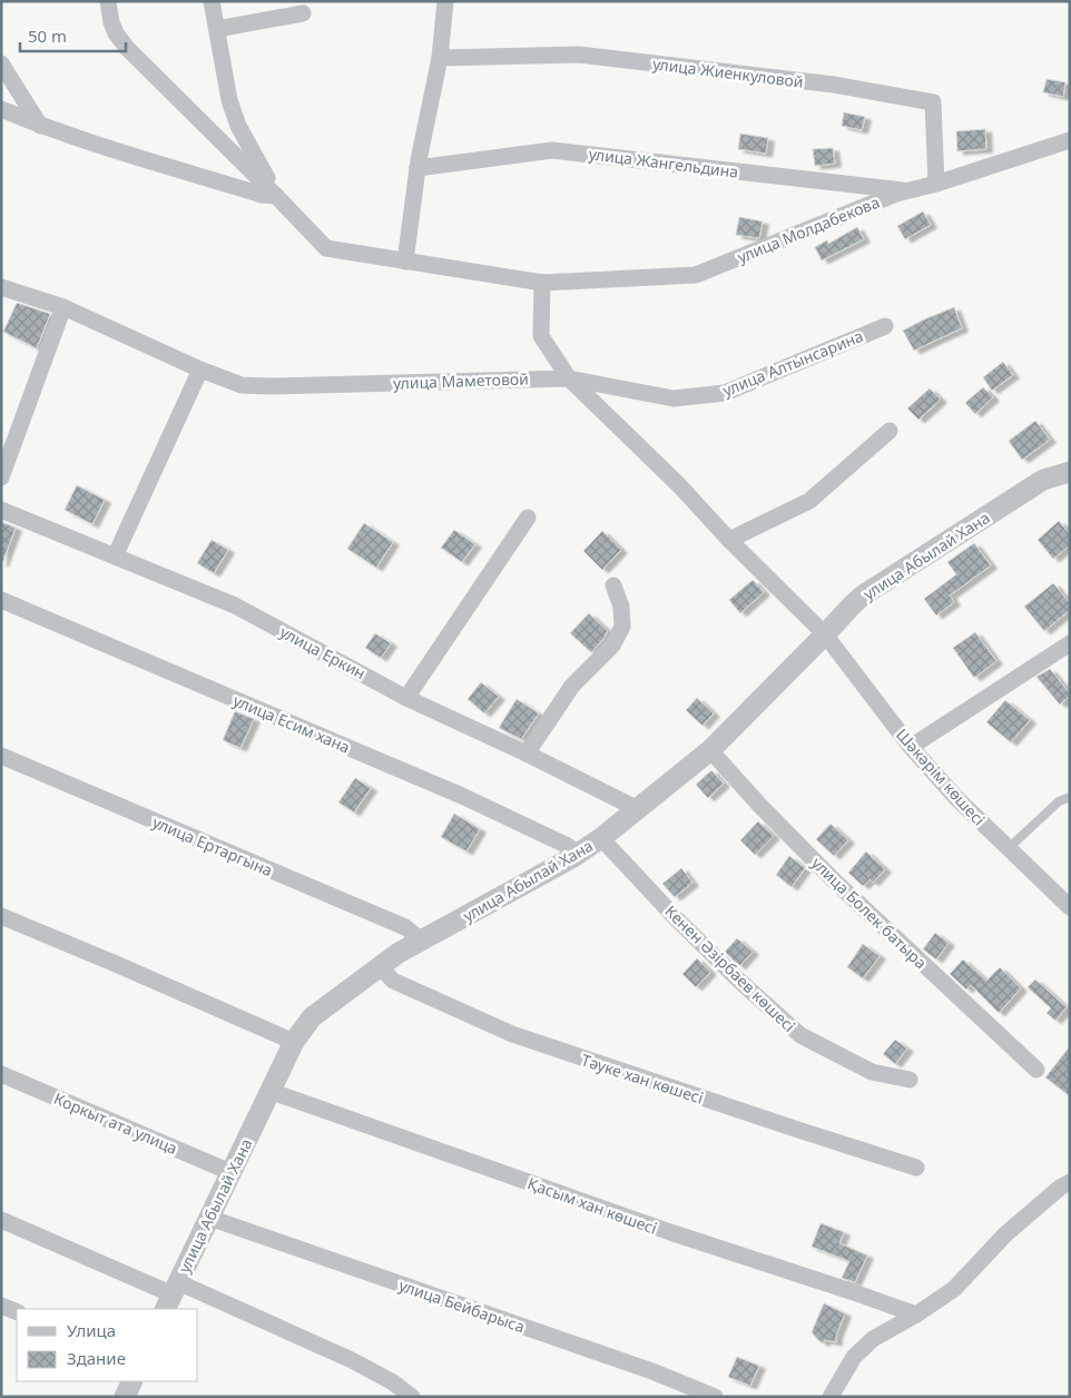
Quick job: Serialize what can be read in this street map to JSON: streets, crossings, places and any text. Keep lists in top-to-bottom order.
{
  "streets": {
    "street": [
      "улица Жиенкуловой",
      "улица Жангельдина",
      "улица Молдабекова",
      "улица Алтынсарина",
      "улица Маметовой",
      "улица Абылай Хана",
      "улица Еркин",
      "улица Есим хана",
      "Шәкәрім көшесі",
      "улица Ертаргына",
      "улица Болек батыра",
      "Кенен Әзірбаев көшесі",
      "Тәуке хан көшесі",
      "Коркыт ата улица",
      "Қасым хан көшесі",
      "улица Бейбарыса"
    ]
  },
  "crossings": [
    ["улица Жиенкуловой", "улица Молдабекова"],
    ["улица Жангельдина", "улица Молдабекова"],
    ["улица Алтынсарина", "улица Маметовой"],
    ["улица Абылай Хана", "улица Еркин"],
    ["улица Абылай Хана", "улица Есим хана"],
    ["улица Абылай Хана", "Шәкәрім көшесі"],
    ["улица Абылай Хана", "улица Ертаргына"],
    ["улица Абылай Хана", "улица Болек батыра"],
    ["улица Абылай Хана", "Кенен Әзірбаев көшесі"],
    ["улица Абылай Хана", "Тәуке хан көшесі"],
    ["улица Абылай Хана", "Коркыт ата улица"],
    ["улица Абылай Хана", "Қасым хан көшесі"],
    ["улица Абылай Хана", "улица Бейбарыса"]
  ],
  "legend": ["Улица", "Здание"],
  "scale_bar": "50 m"
}
